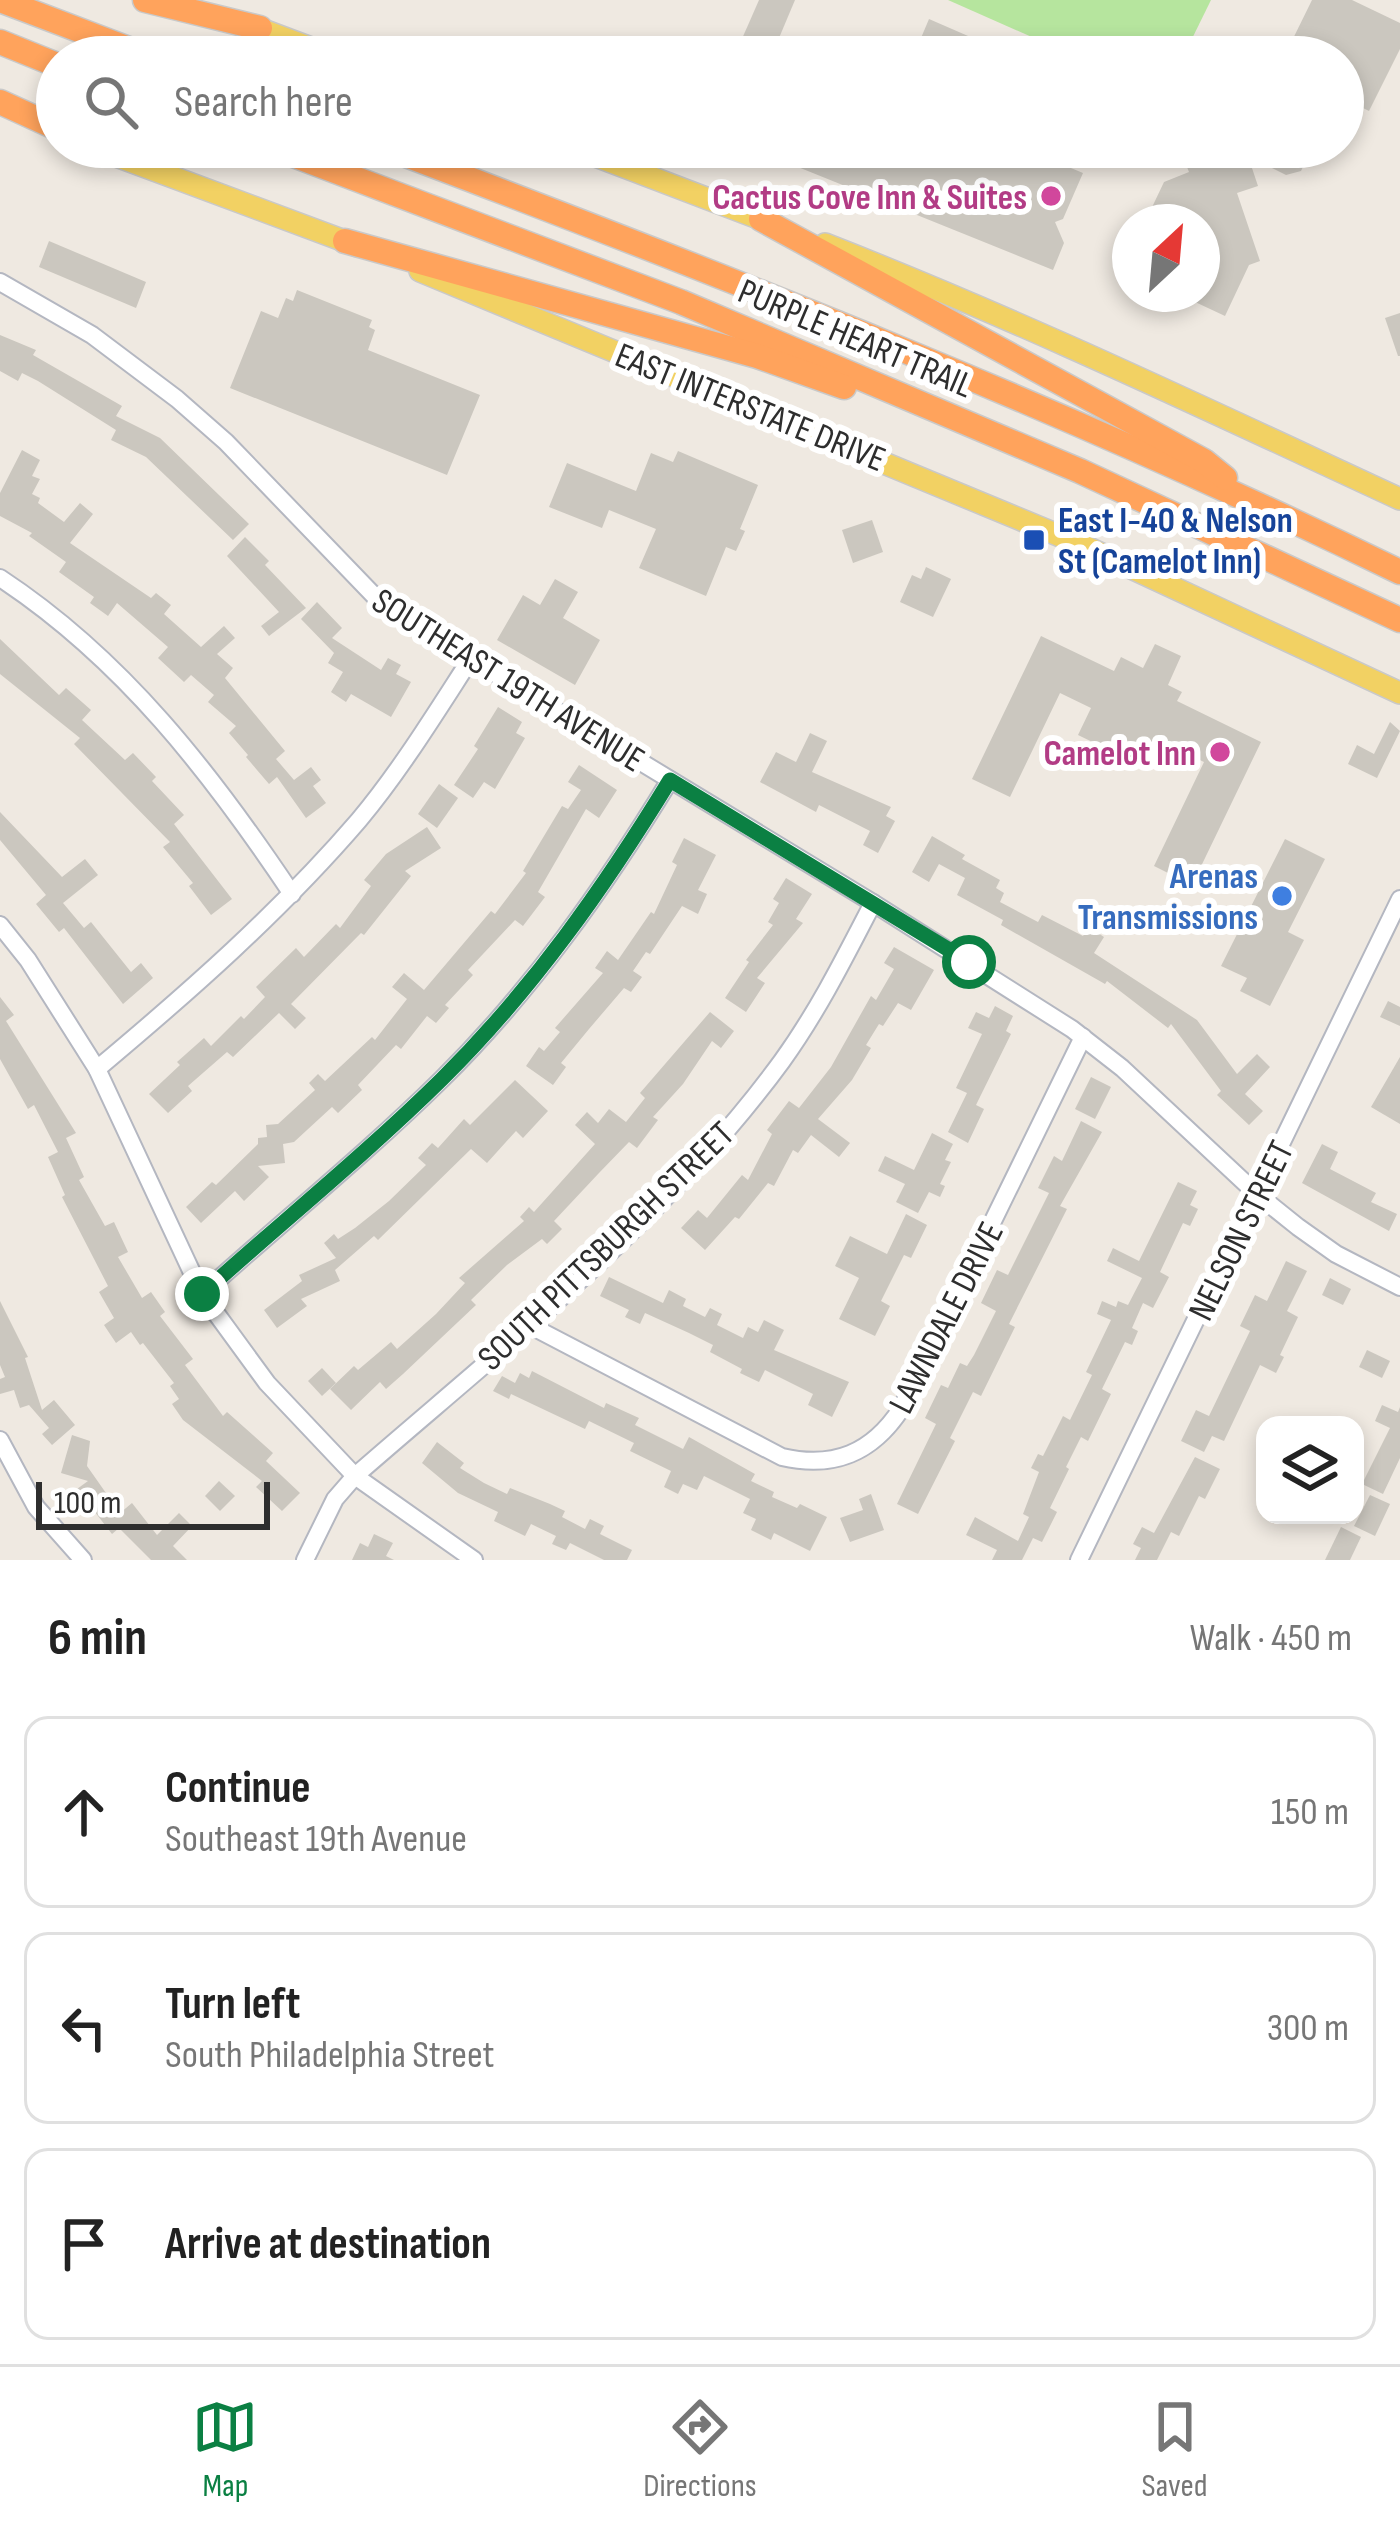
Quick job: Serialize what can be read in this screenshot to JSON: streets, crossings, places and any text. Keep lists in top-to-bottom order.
{
  "streets": {
    "highway": ["PURPLE HEART TRAIL"],
    "main road": ["EAST INTERSTATE DRIVE"],
    "street": [
      "SOUTHEAST 19TH AVENUE",
      "NELSON STREET",
      "SOUTH PITTSBURGH STREET",
      "LAWNDALE DRIVE"
    ]
  },
  "crossings": [
    ["SOUTHEAST 19TH AVENUE", "NELSON STREET"],
    ["SOUTHEAST 19TH AVENUE", "SOUTH PITTSBURGH STREET"],
    ["SOUTHEAST 19TH AVENUE", "LAWNDALE DRIVE"],
    ["SOUTH PITTSBURGH STREET", "LAWNDALE DRIVE"]
  ],
  "places": {
    "other": ["Cactus Cove Inn & Suites", "Camelot Inn", "Arenas Transmissions"],
    "transit": ["East I-40 & Nelson St (Camelot Inn)"]
  },
  "scale_bar": "100 m",
  "north": "top right",
  "page": {
    "search": "Search here",
    "scale": "100 m",
    "heading": ["6 min", "Walk · 450 m"],
    "list": [
      ["Continue", "Southeast 19th Avenue", "150 m"],
      ["Turn left", "South Philadelphia Street", "300 m"],
      "Arrive at destination"
    ],
    "nav": ["Map", "Directions", "Saved"]
  }
}
